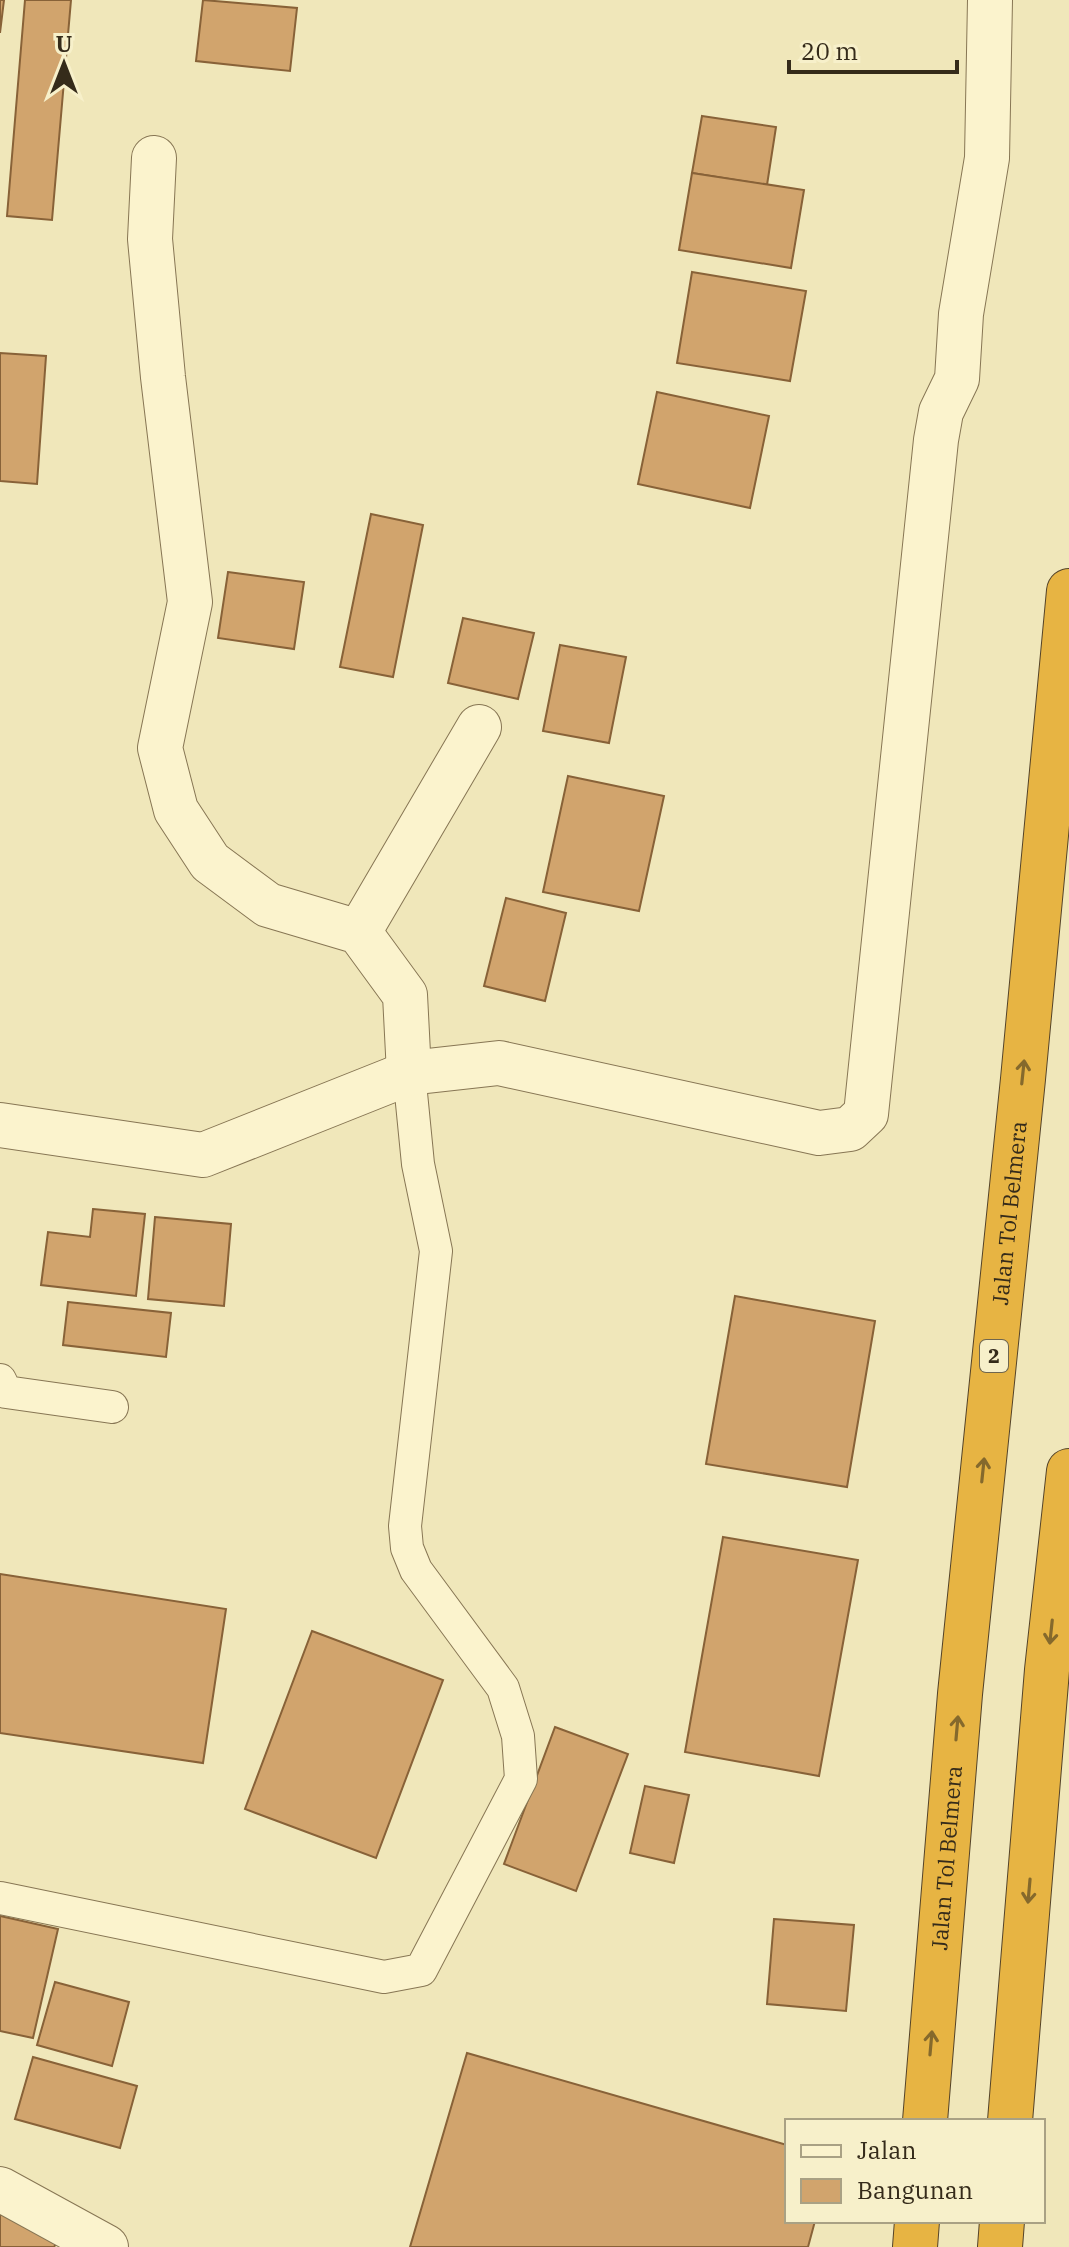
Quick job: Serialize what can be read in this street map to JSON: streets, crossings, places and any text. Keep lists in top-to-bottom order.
{
  "streets": {
    "highway": ["Jalan Tol Belmera", "2"]
  },
  "legend": ["Jalan", "Bangunan"],
  "scale_bar": "20 m",
  "north": "top"
}
